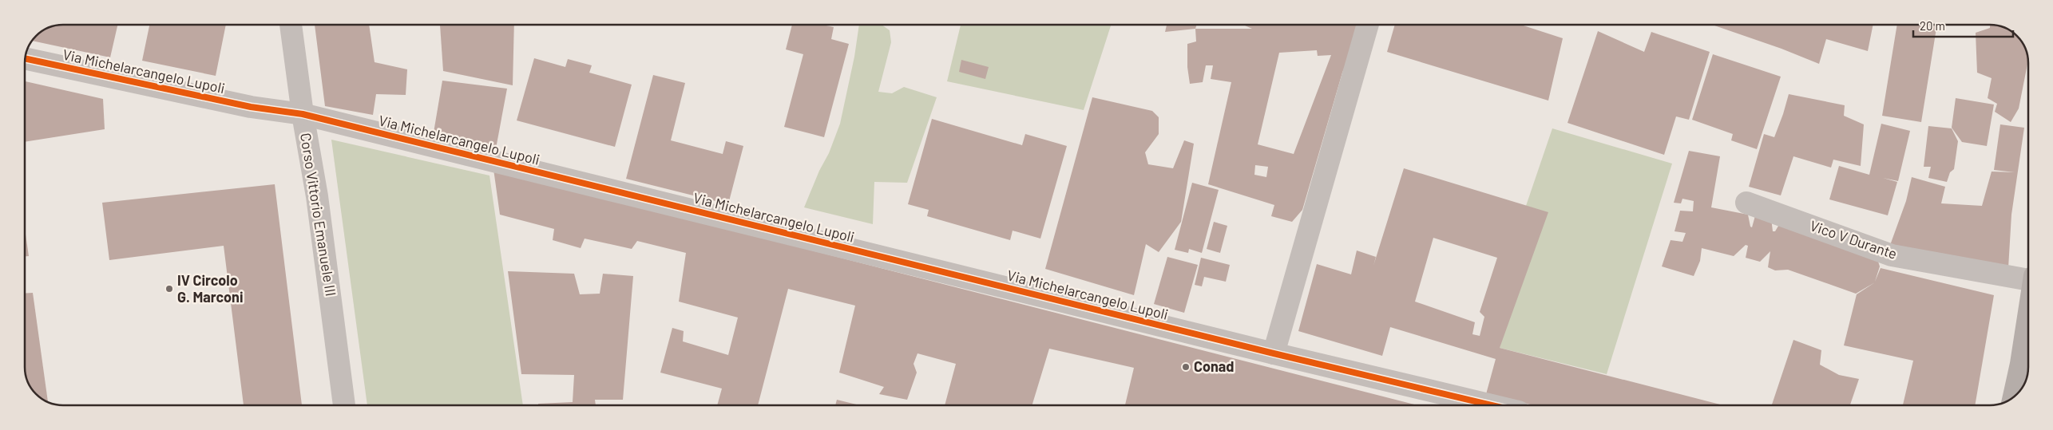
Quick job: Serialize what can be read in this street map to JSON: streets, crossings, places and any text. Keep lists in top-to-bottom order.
{
  "streets": {
    "street": ["Via Michelarcangelo Lupoli", "Corso Vittorio Emanuele III", "Vico V Durante"]
  },
  "crossings": [
    ["Via Michelarcangelo Lupoli", "Corso Vittorio Emanuele III"]
  ],
  "places": ["IV Circolo G. Marconi", "Conad"],
  "scale_bar": "20 m"
}
